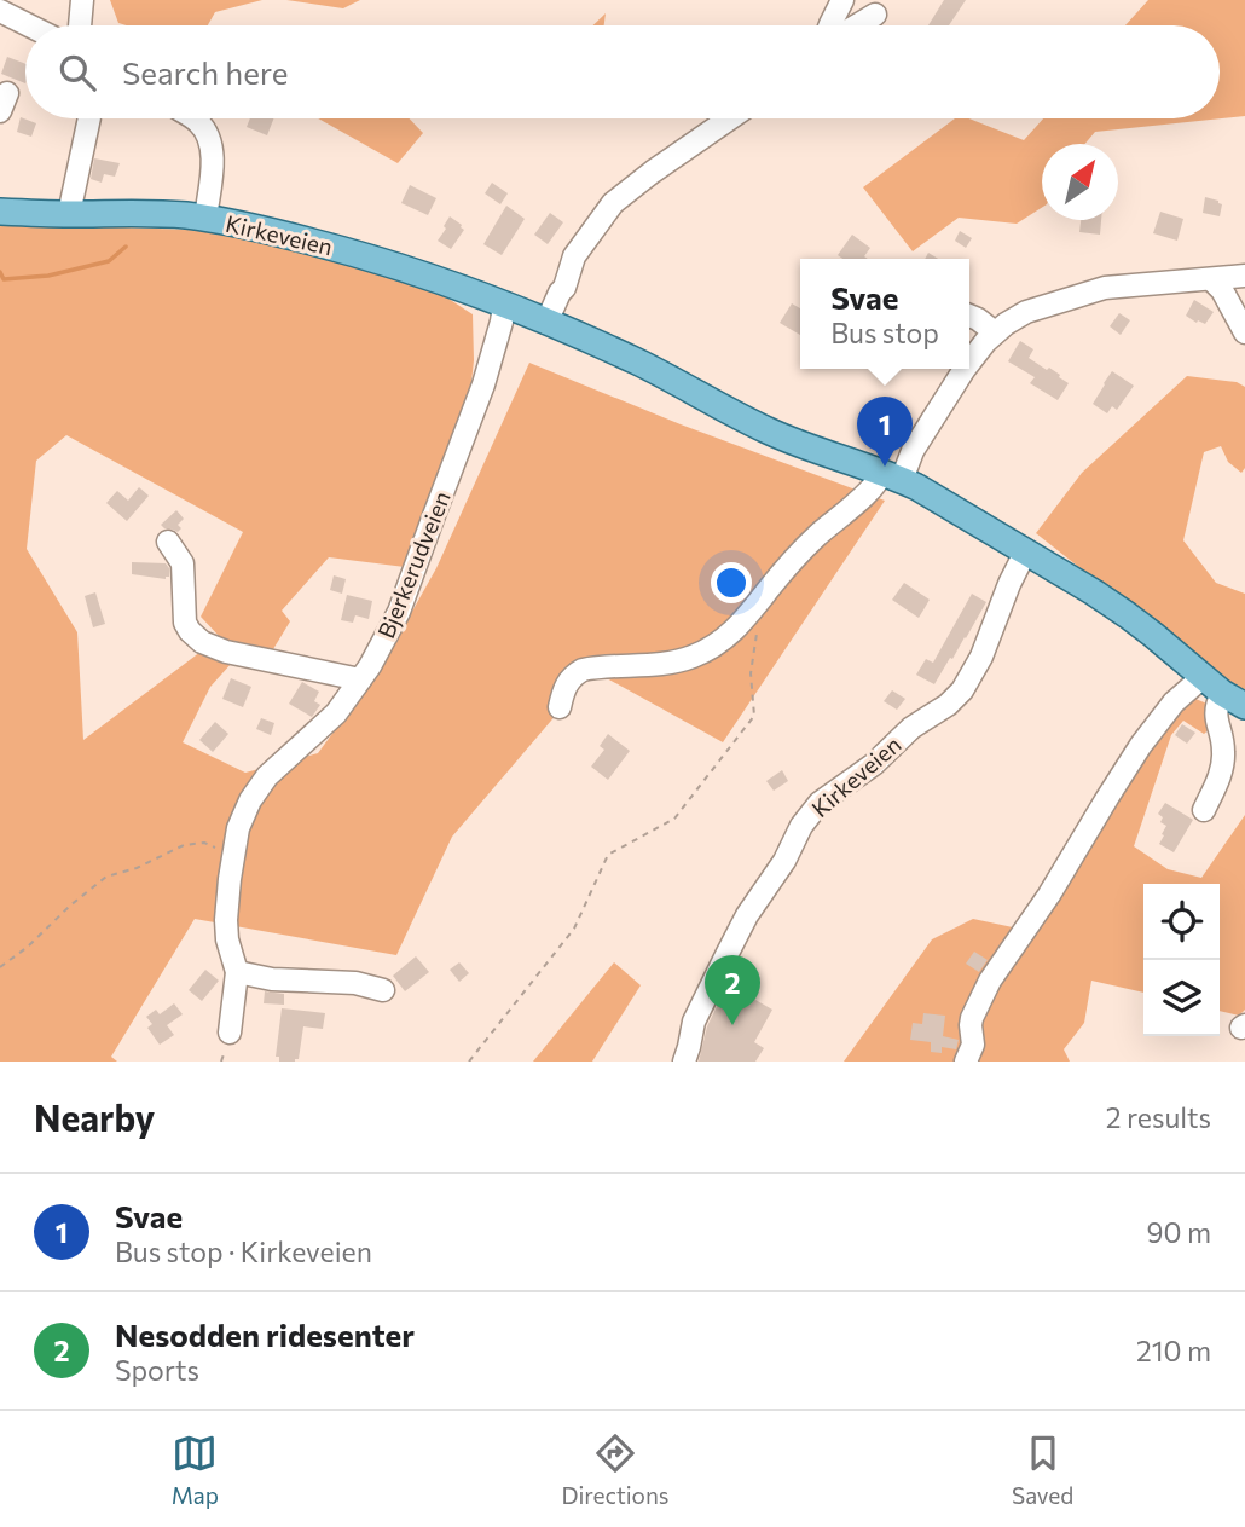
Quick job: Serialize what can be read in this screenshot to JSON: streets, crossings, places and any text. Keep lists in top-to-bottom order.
{
  "streets": {
    "main road": ["Kirkeveien"],
    "street": ["Bjerkerudveien"]
  },
  "crossings": [
    ["Kirkeveien", "Bjerkerudveien"]
  ],
  "north": "top right",
  "page": {
    "search": "Search here",
    "popup": ["Svae", "Bus stop"],
    "pins": ["1", "2"],
    "heading": ["Nearby", "2 results"],
    "list": [
      {
        "mark": "1",
        "name": "Svae",
        "note": "Bus stop · Kirkeveien",
        "value": "90 m"
      },
      {
        "mark": "2",
        "name": "Nesodden ridesenter",
        "note": "Sports",
        "value": "210 m"
      }
    ],
    "nav": ["Map", "Directions", "Saved"]
  }
}
